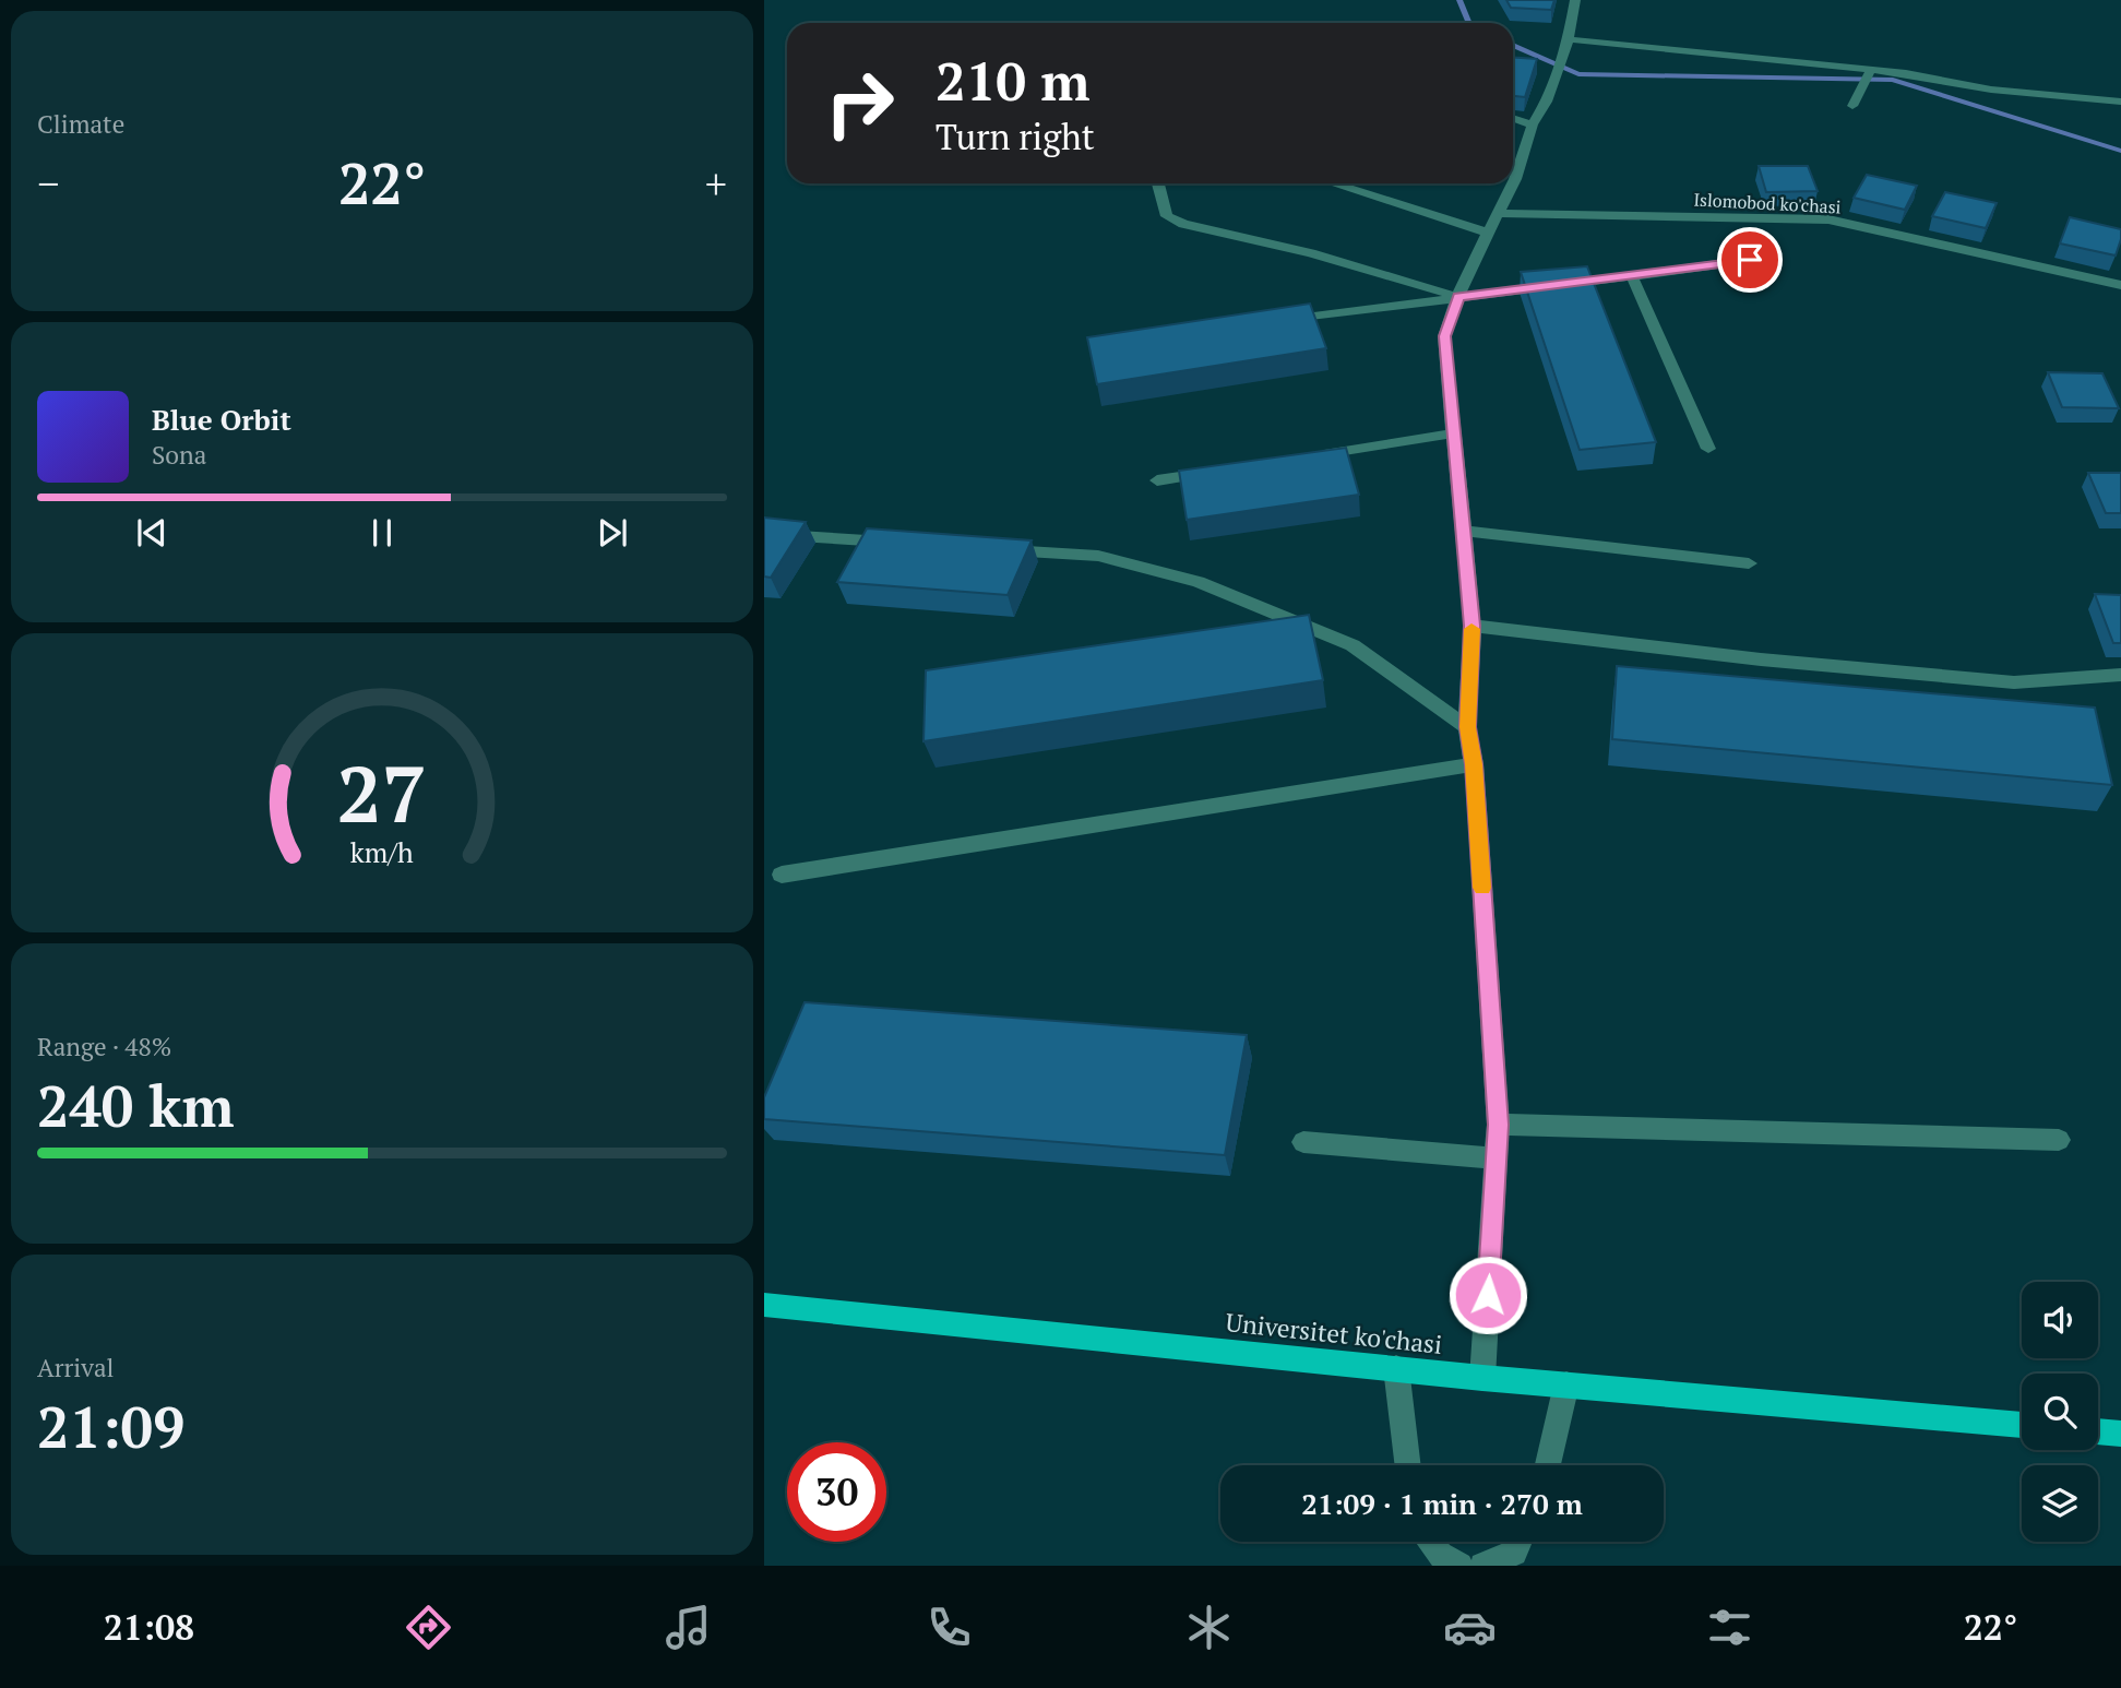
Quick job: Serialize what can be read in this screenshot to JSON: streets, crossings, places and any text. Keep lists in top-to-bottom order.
{
  "streets": {
    "main road": ["Universitet ko'chasi"],
    "street": ["Islomobod ko'chasi"]
  },
  "page": {
    "tile": [
      "Climate",
      ["Range · 48%", "240 km"],
      ["Arrival", "21:09"]
    ],
    "turn": ["210 m", "Turn right"],
    "heat": ["−", "22°", "+"],
    "song": ["Blue Orbit", "Sona"],
    "limit": "30",
    "trip": "21:09 · 1 min · 270 m",
    "tabs": ["21:08", "22°"],
    "gauge": ["27", "km/h"]
  }
}
